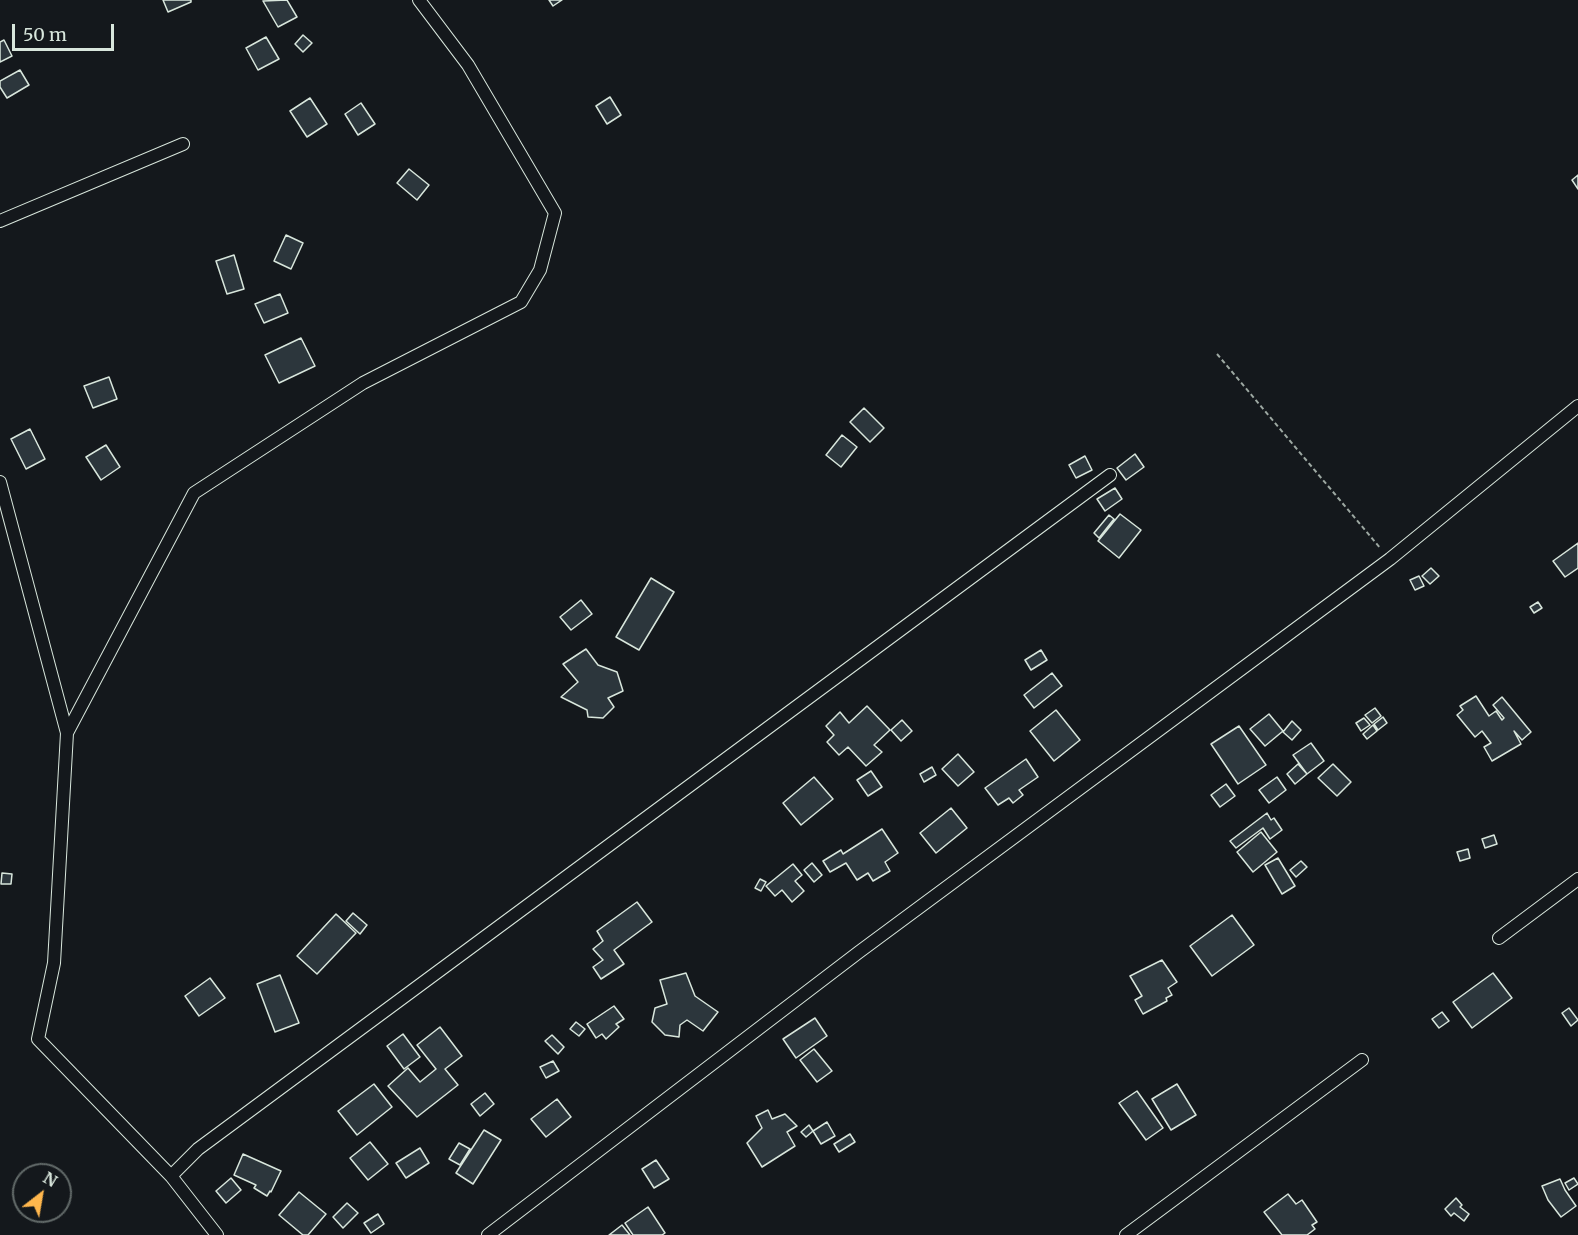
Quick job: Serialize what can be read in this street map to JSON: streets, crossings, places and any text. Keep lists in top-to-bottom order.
{
  "scale_bar": "50 m",
  "north": "top right"
}
